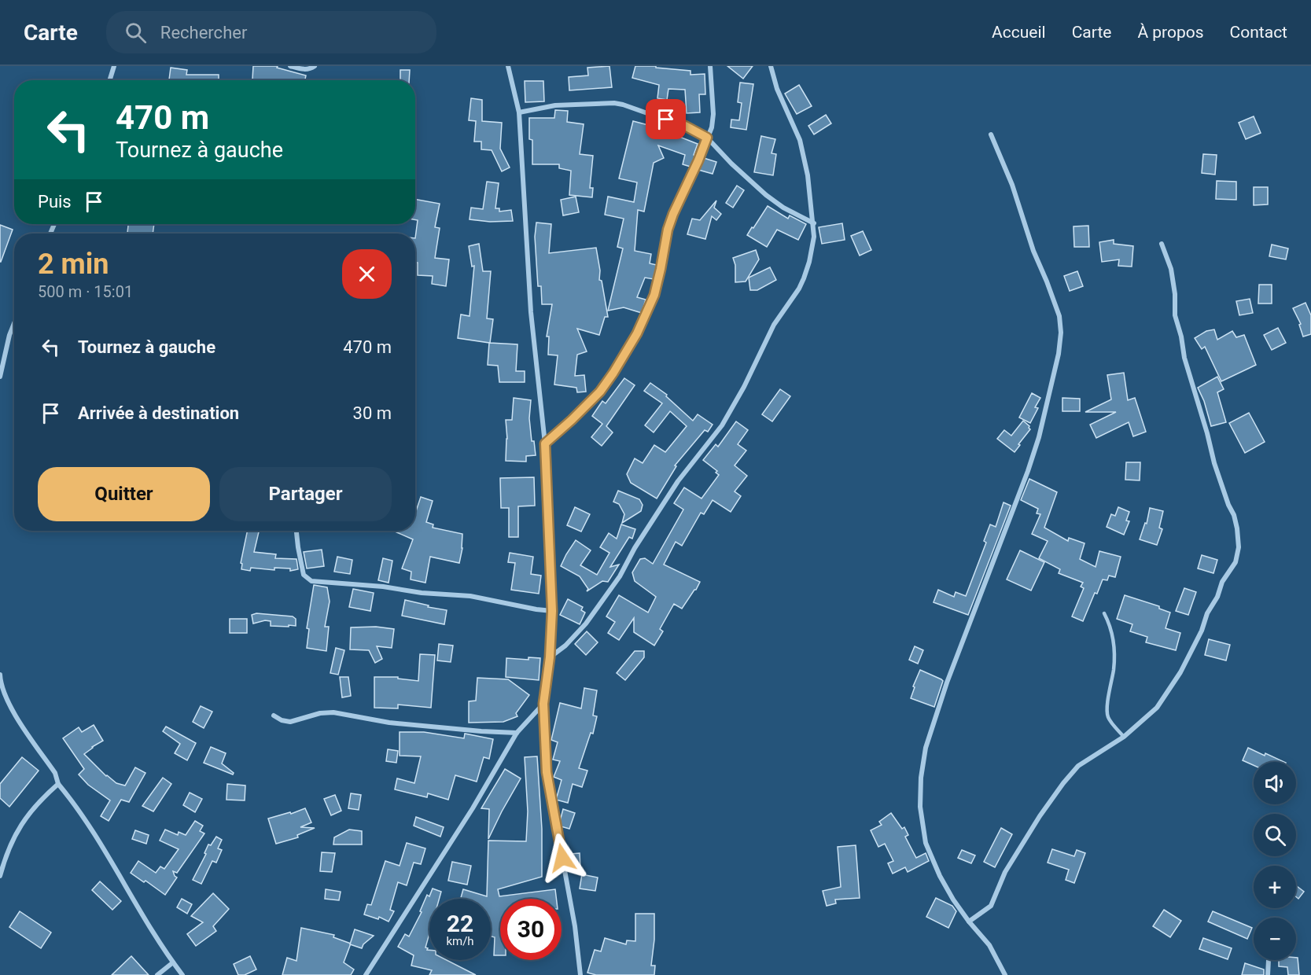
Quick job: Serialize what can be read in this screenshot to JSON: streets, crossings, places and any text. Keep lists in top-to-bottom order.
{
  "page": {
    "header": "Carte",
    "search": "Rechercher",
    "nav": [
      "Accueil",
      "Carte",
      "À propos",
      "Contact"
    ],
    "turn": ["470 m", "Tournez à gauche"],
    "then": "Puis",
    "heading": ["2 min", "500 m · 15:01"],
    "list": [
      {
        "name": "Tournez à gauche",
        "value": "470 m"
      },
      {
        "name": "Arrivée à destination",
        "value": "30 m"
      }
    ],
    "buttons": ["Quitter", "Partager"],
    "map_buttons": ["+", "−"],
    "speed": "22 km/h",
    "limit": "30"
  }
}
